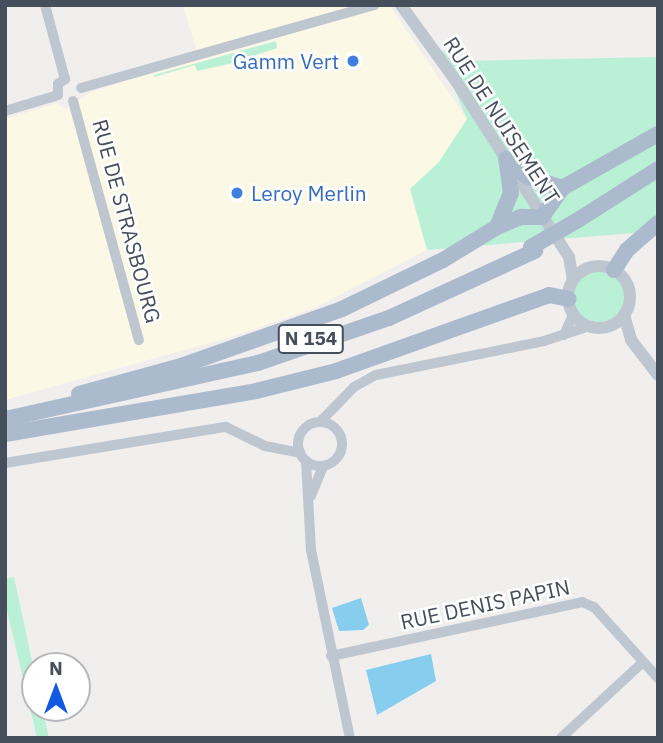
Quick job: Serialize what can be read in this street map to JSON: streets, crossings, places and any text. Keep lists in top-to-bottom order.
{
  "streets": {
    "main road": ["N 154"],
    "street": ["RUE DE NUISEMENT", "RUE DE STRASBOURG", "RUE DENIS PAPIN"]
  },
  "places": ["Gamm Vert", "Leroy Merlin"],
  "north": "top"
}
